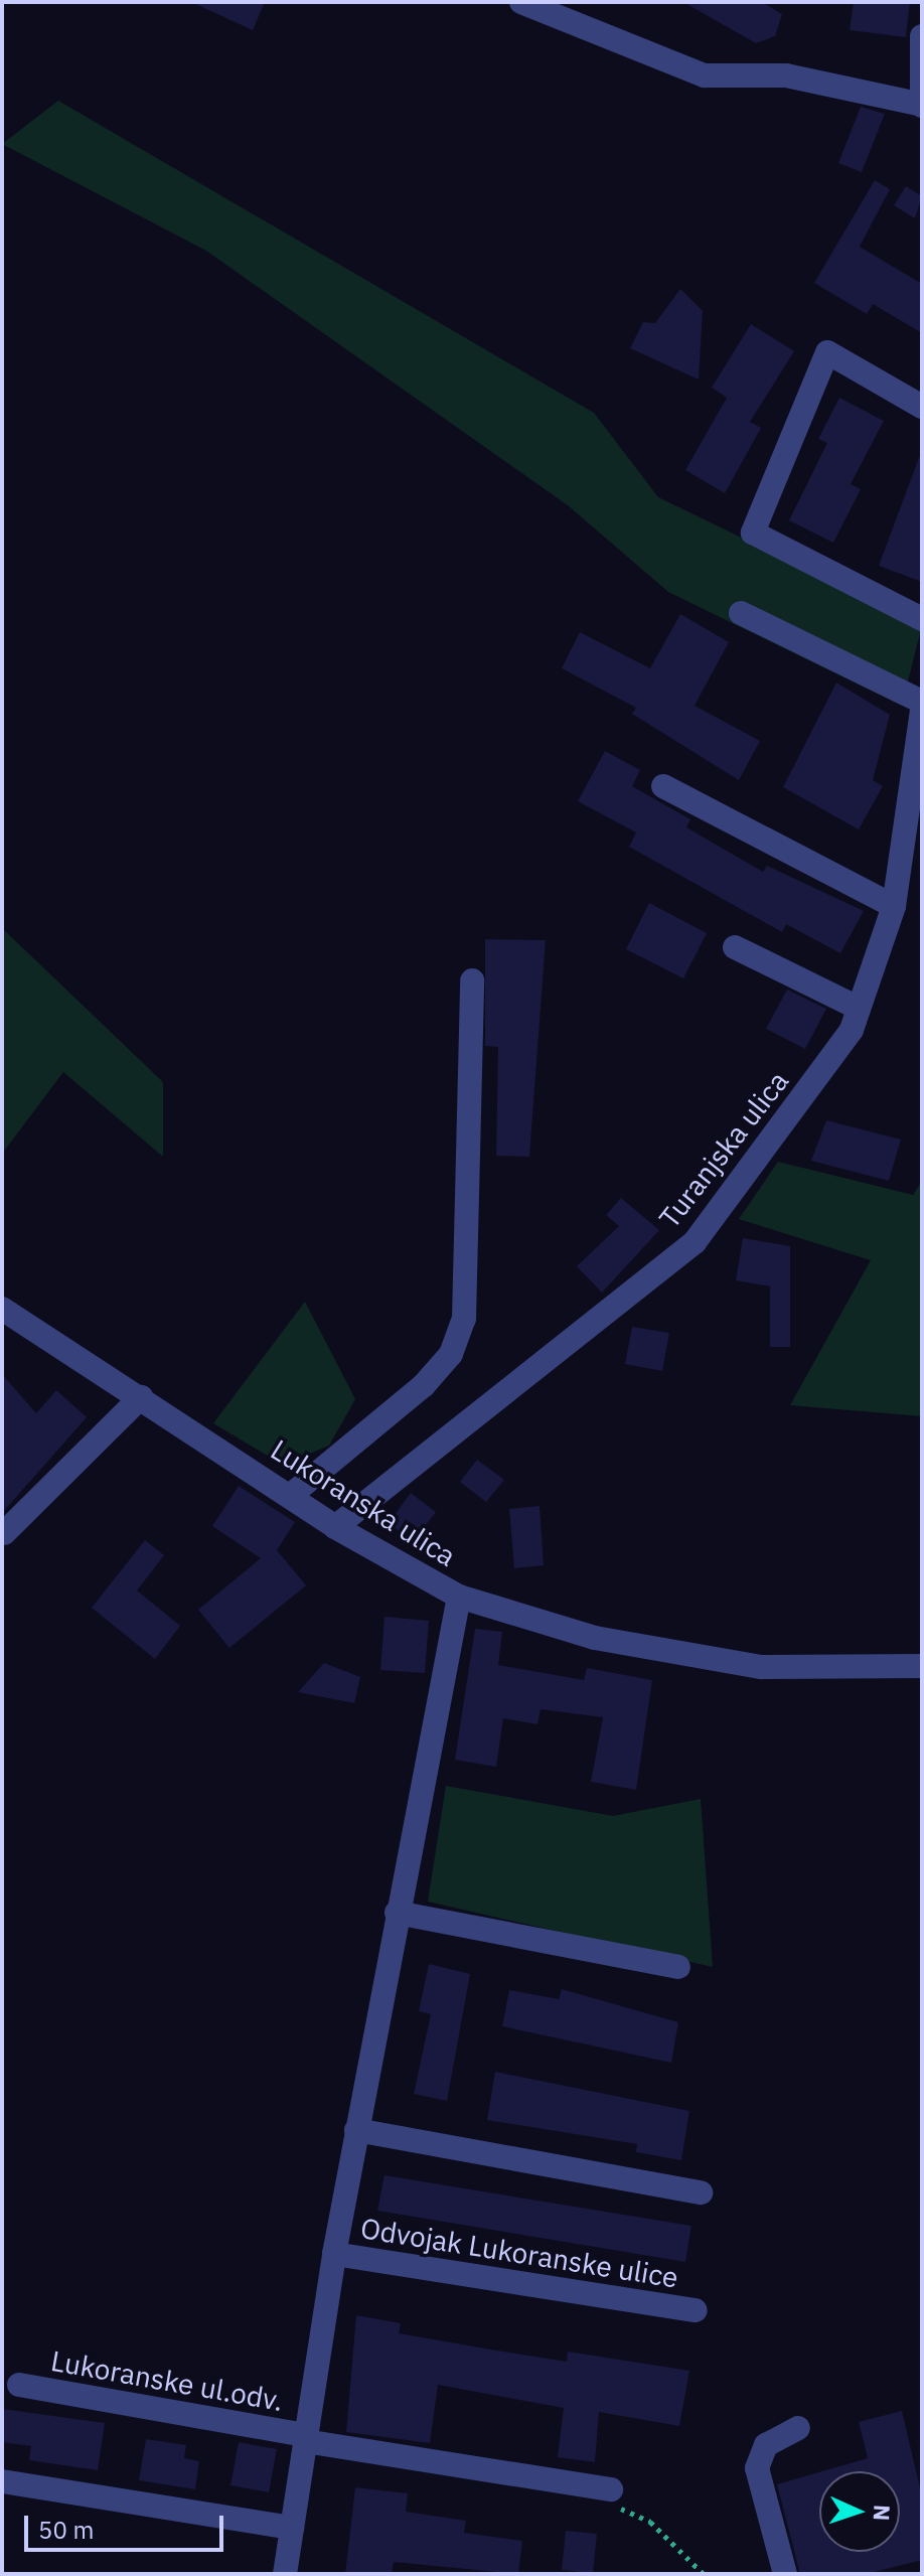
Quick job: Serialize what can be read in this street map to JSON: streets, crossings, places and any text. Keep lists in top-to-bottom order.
{
  "streets": {
    "street": [
      "Turanjska ulica",
      "Lukoranska ulica",
      "Odvojak Lukoranske ulice",
      "Lukoranske ul.odv."
    ]
  },
  "crossings": [
    ["Turanjska ulica", "Lukoranska ulica"],
    ["Lukoranska ulica", "Odvojak Lukoranske ulice"],
    ["Odvojak Lukoranske ulice", "Lukoranske ul.odv."]
  ],
  "scale_bar": "50 m",
  "north": "right"
}
